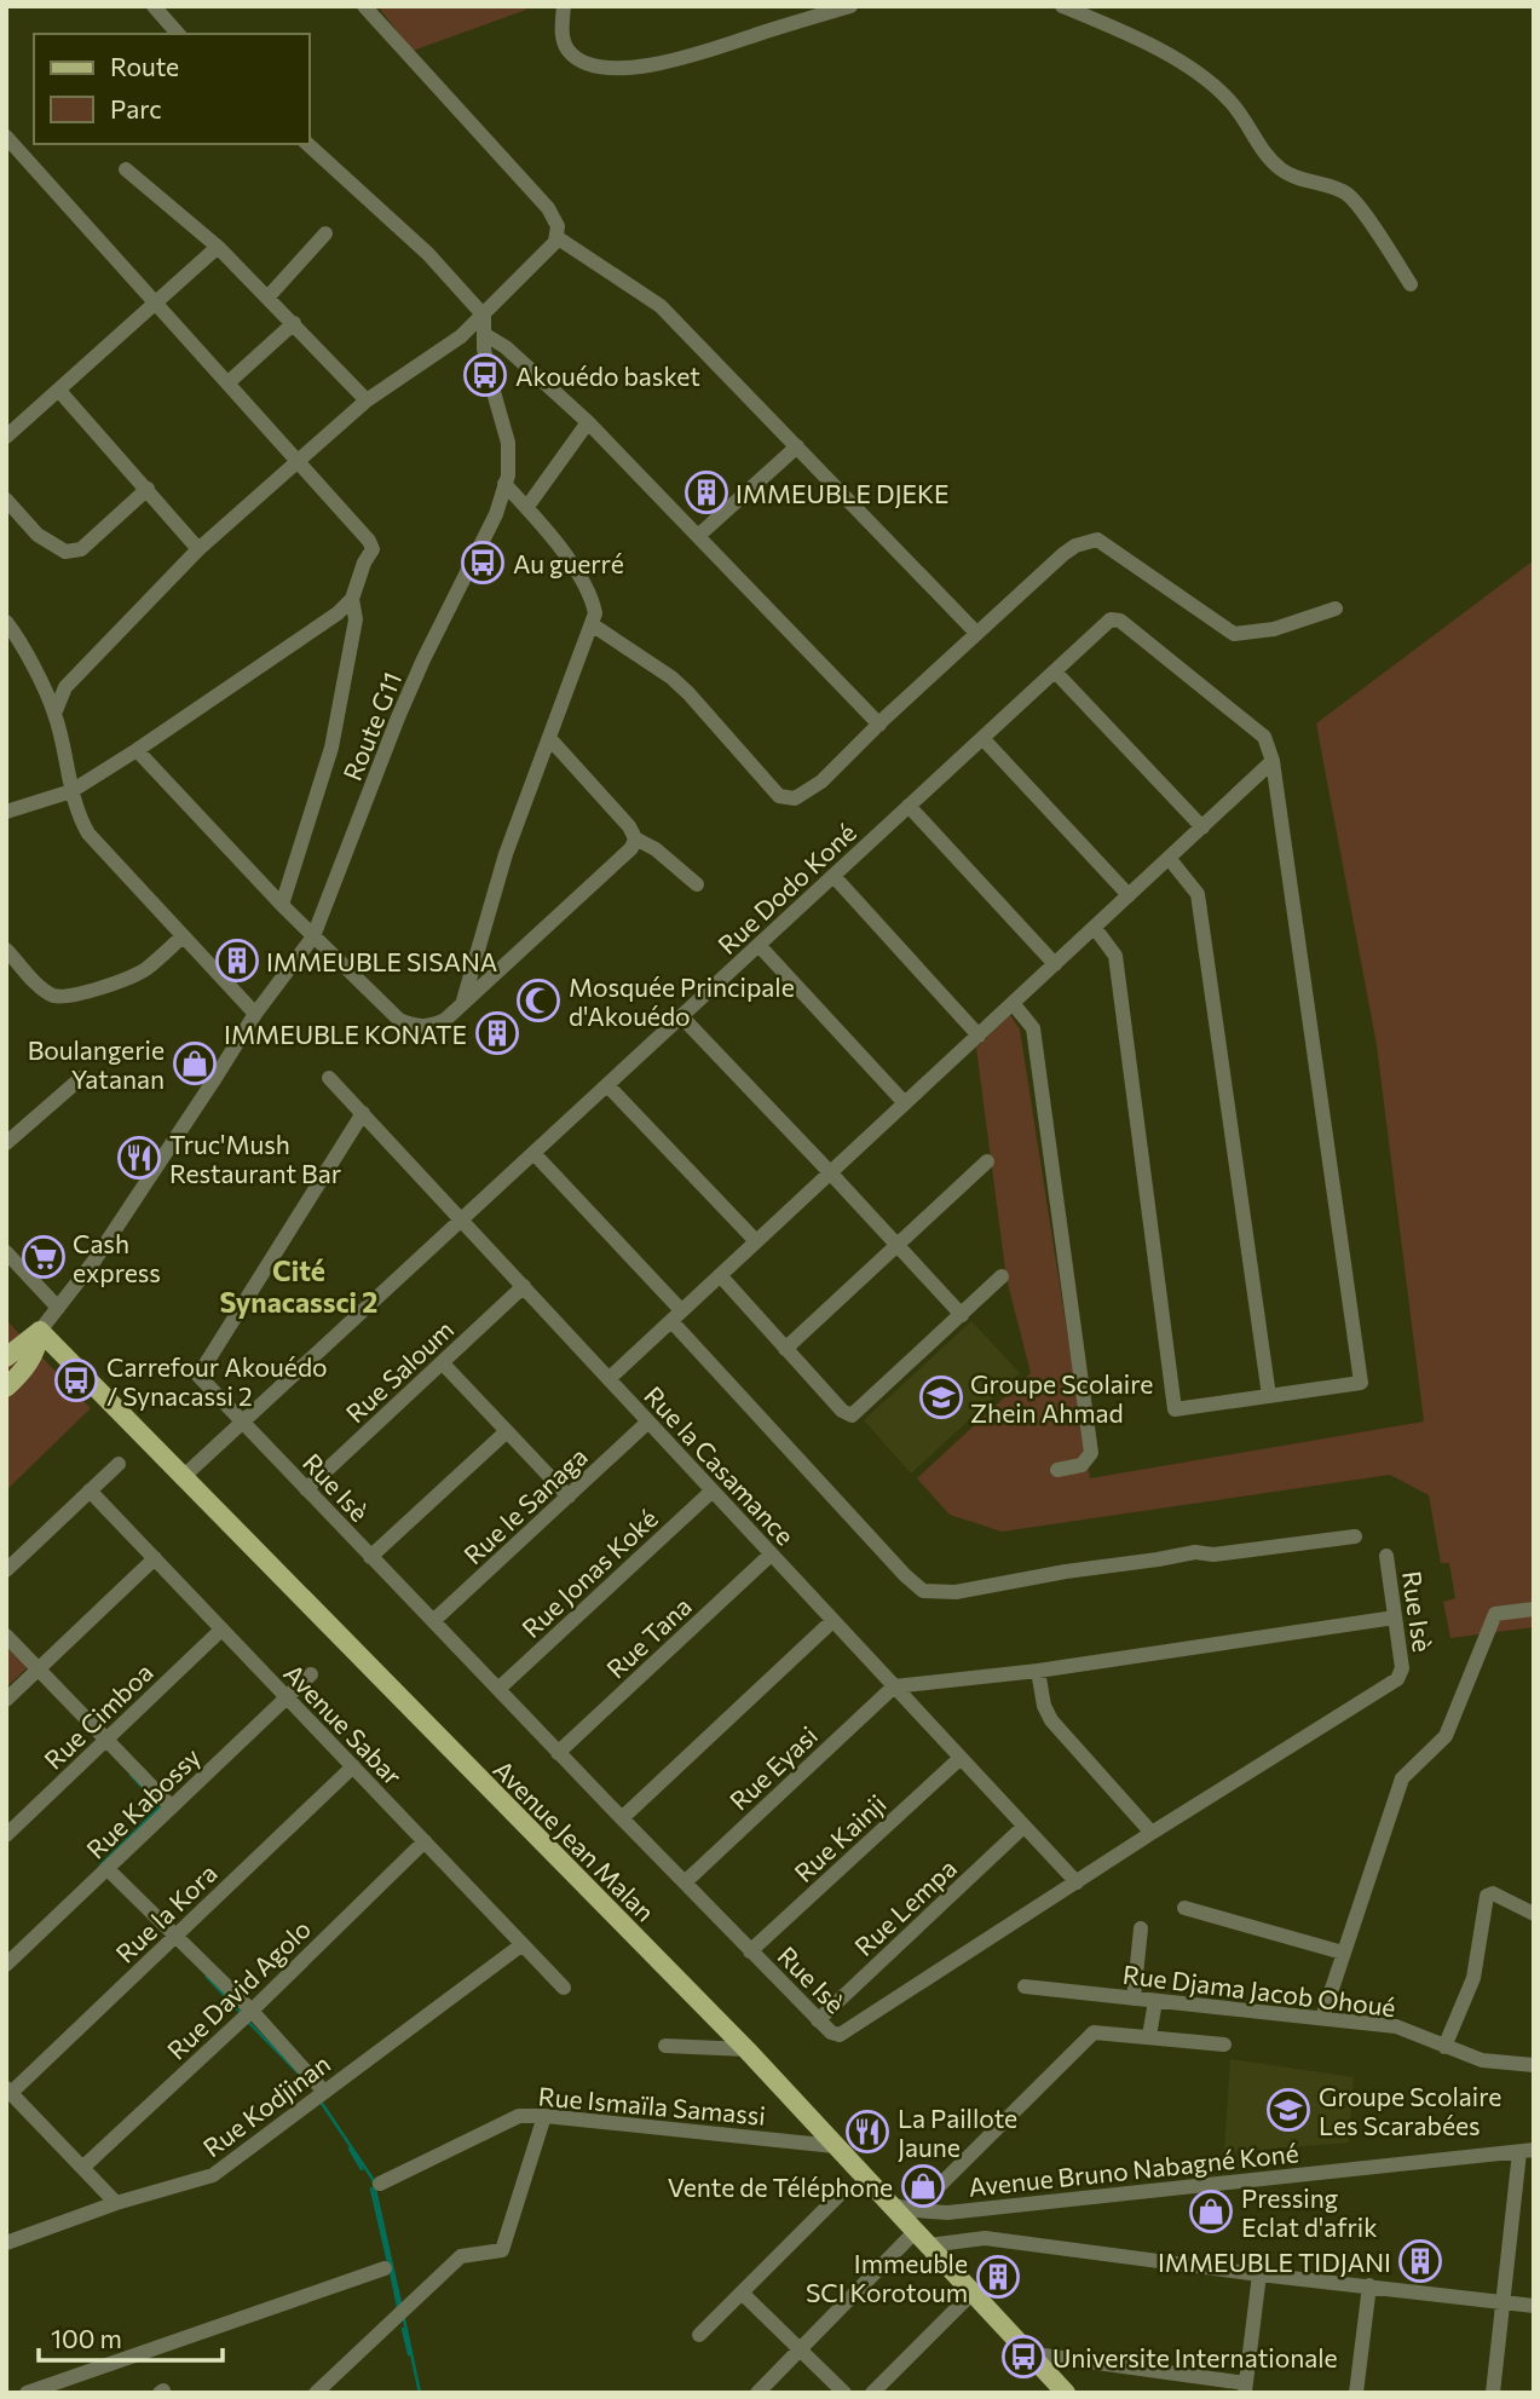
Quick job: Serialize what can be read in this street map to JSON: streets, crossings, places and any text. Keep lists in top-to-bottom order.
{
  "streets": {
    "main road": ["Avenue Jean Malan"],
    "street": [
      "Route G11",
      "Rue Dodo Koné",
      "Rue Saloum",
      "Rue la Casamance",
      "Rue Isè",
      "Rue le Sanaga",
      "Rue Jonas Koké",
      "Rue Tana",
      "Rue Cimboa",
      "Avenue Sabar",
      "Rue Eyasi",
      "Rue Kabossy",
      "Rue Kainji",
      "Rue Lempa",
      "Rue la Kora",
      "Rue David Agolo",
      "Rue Djama Jacob Ohoué",
      "Rue Kodjinan",
      "Rue Ismaïla Samassi",
      "Avenue Bruno Nabagné Koné"
    ]
  },
  "crossings": [
    ["Route G11", "Avenue Jean Malan"],
    ["Rue Dodo Koné", "Rue la Casamance"],
    ["Rue Dodo Koné", "Rue Isè"],
    ["Rue Dodo Koné", "Avenue Jean Malan"],
    ["Rue Saloum", "Rue la Casamance"],
    ["Rue Saloum", "Rue Isè"],
    ["Rue la Casamance", "Rue Isè"],
    ["Rue la Casamance", "Rue le Sanaga"],
    ["Rue la Casamance", "Rue Jonas Koké"],
    ["Rue la Casamance", "Rue Tana"],
    ["Rue la Casamance", "Rue Eyasi"],
    ["Rue la Casamance", "Rue Kainji"],
    ["Rue la Casamance", "Rue Lempa"],
    ["Rue Isè", "Rue le Sanaga"],
    ["Rue Isè", "Rue Jonas Koké"],
    ["Rue Isè", "Rue Tana"],
    ["Rue Isè", "Rue Eyasi"],
    ["Rue Isè", "Rue Kainji"],
    ["Rue Isè", "Rue Lempa"],
    ["Rue Cimboa", "Avenue Sabar"],
    ["Avenue Sabar", "Rue Kabossy"],
    ["Avenue Sabar", "Rue la Kora"],
    ["Avenue Sabar", "Rue David Agolo"],
    ["Avenue Sabar", "Rue Kodjinan"],
    ["Avenue Jean Malan", "Rue Ismaïla Samassi"],
    ["Avenue Jean Malan", "Avenue Bruno Nabagné Koné"]
  ],
  "districts": ["Cité Synacassci 2"],
  "places": {
    "bus stop": [
      "Akouédo basket",
      "Au guerré",
      "Carrefour Akouédo / Synacassi 2",
      "Universite Internationale"
    ],
    "building": [
      "IMMEUBLE DJEKE",
      "IMMEUBLE SISANA",
      "IMMEUBLE KONATE",
      "IMMEUBLE TIDJANI",
      "Immeuble SCI Korotoum"
    ],
    "mosque": ["Mosquée Principale d'Akouédo"],
    "shop": ["Boulangerie Yatanan", "Vente de Téléphone", "Pressing Eclat d'afrik"],
    "restaurant": ["Truc'Mush Restaurant Bar", "La Paillote Jaune"],
    "supermarket": ["Cash express"],
    "school or university": ["Groupe Scolaire Zhein Ahmad", "Groupe Scolaire Les Scarabées"]
  },
  "legend": ["Route", "Parc"],
  "scale_bar": "100 m"
}
